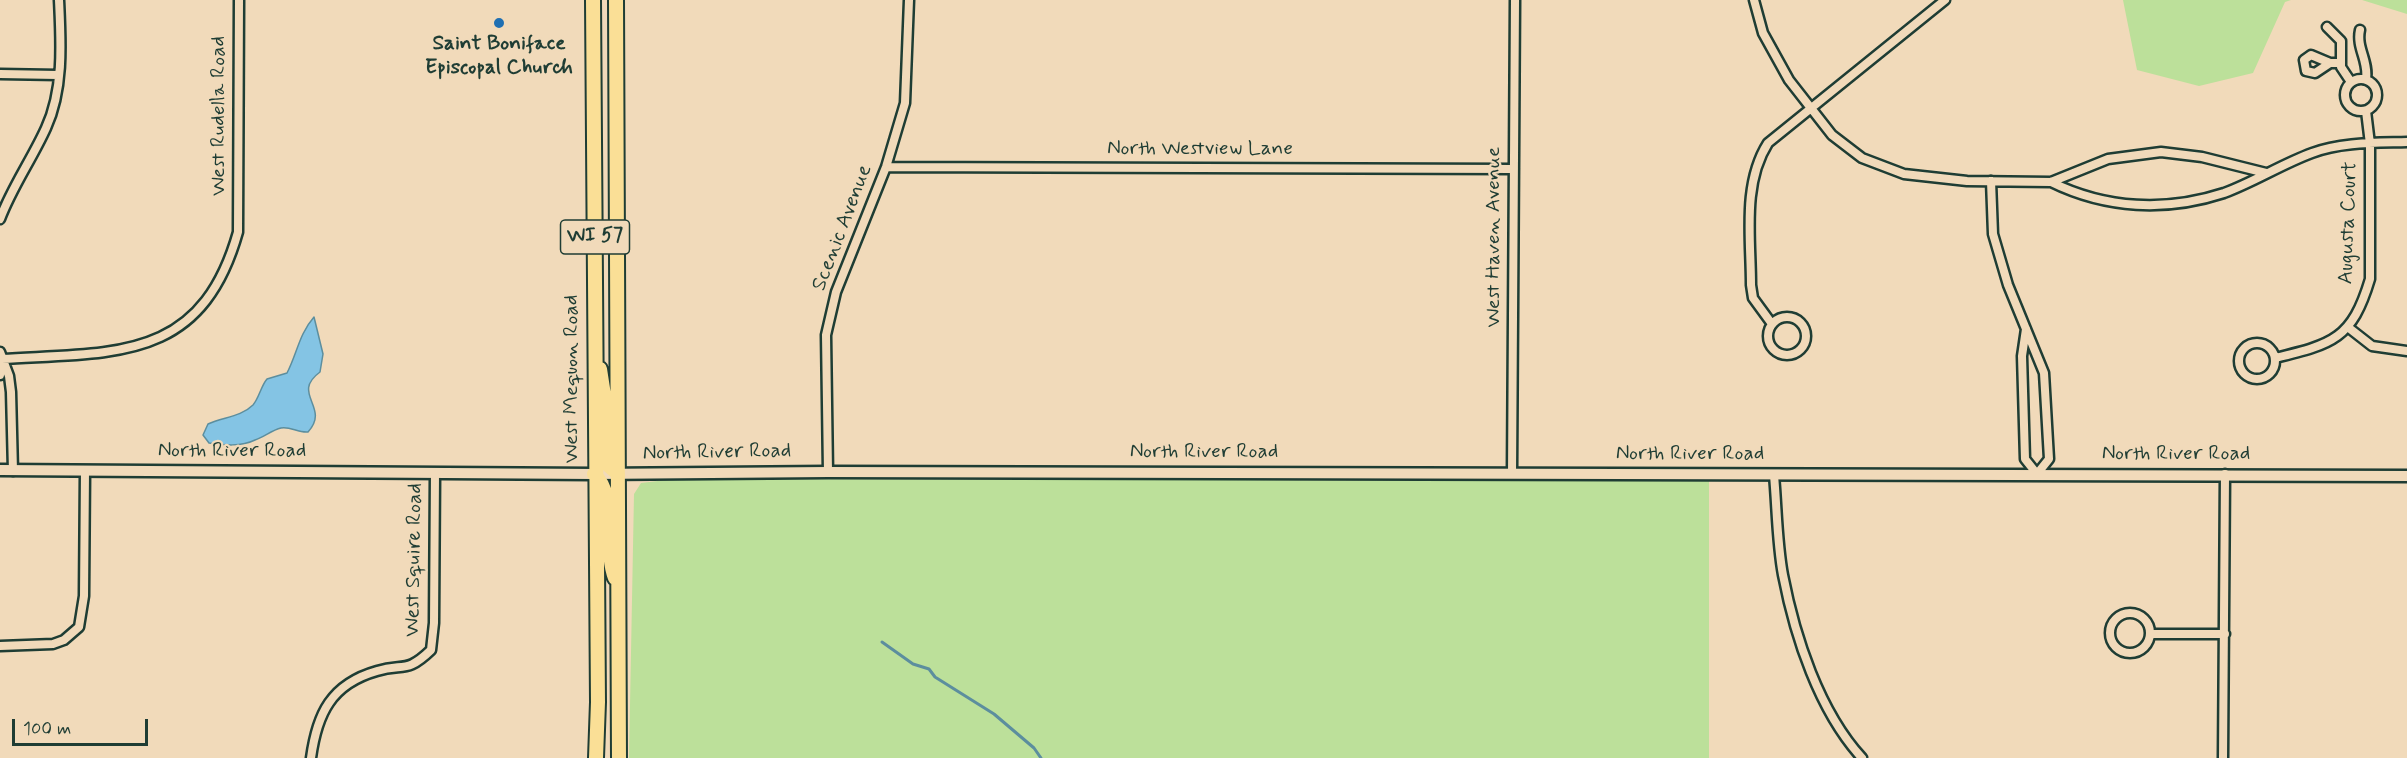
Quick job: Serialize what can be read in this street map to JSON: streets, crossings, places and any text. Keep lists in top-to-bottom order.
{
  "streets": {
    "main road": ["WI 57", "West Mequon Road"],
    "street": [
      "West Rudella Road",
      "North Westview Lane",
      "Augusta Court",
      "Scenic Avenue",
      "West Haven Avenue",
      "North River Road",
      "West Squire Road"
    ]
  },
  "crossings": [
    ["North Westview Lane", "Scenic Avenue"],
    ["North Westview Lane", "West Haven Avenue"],
    ["Scenic Avenue", "North River Road"],
    ["WI 57", "North River Road"],
    ["West Haven Avenue", "North River Road"],
    ["West Mequon Road", "North River Road"],
    ["North River Road", "West Squire Road"]
  ],
  "places": ["Saint Boniface Episcopal Church"],
  "scale_bar": "100 m"
}
